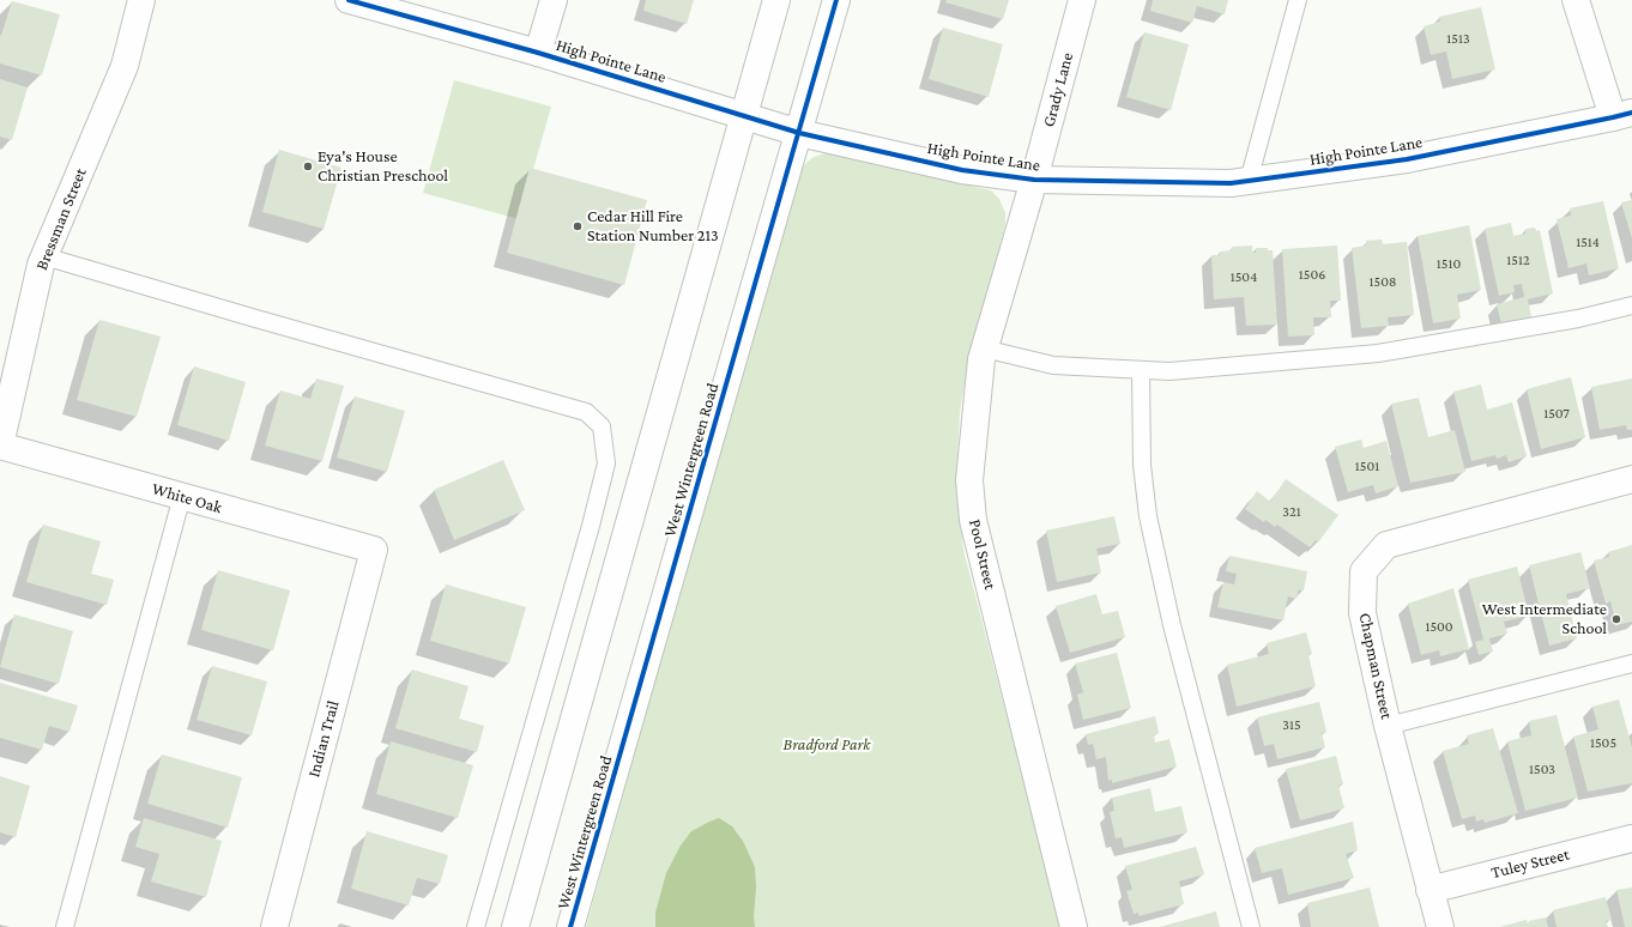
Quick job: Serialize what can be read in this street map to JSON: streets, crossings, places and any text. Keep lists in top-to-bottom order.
{
  "streets": {
    "street": [
      "High Pointe Lane",
      "Grady Lane",
      "Bressman Street",
      "West Wintergreen Road",
      "White Oak",
      "Pool Street",
      "Chapman Street",
      "Indian Trail",
      "Tuley Street"
    ]
  },
  "crossings": [
    ["High Pointe Lane", "Grady Lane"],
    ["High Pointe Lane", "West Wintergreen Road"],
    ["High Pointe Lane", "Pool Street"],
    ["Grady Lane", "Pool Street"],
    ["Bressman Street", "White Oak"],
    ["White Oak", "Indian Trail"],
    ["Chapman Street", "Tuley Street"]
  ],
  "parks": ["Bradford Park"],
  "places": ["Eya's House Christian Preschool", "Cedar Hill Fire Station Number 213", "West Intermediate School"],
  "house_numbers": [
    "1513",
    "1514",
    "1512",
    "1510",
    "1506",
    "1504",
    "1508",
    "1507",
    "1501",
    "321",
    "1500",
    "315",
    "1505",
    "1503"
  ]
}
